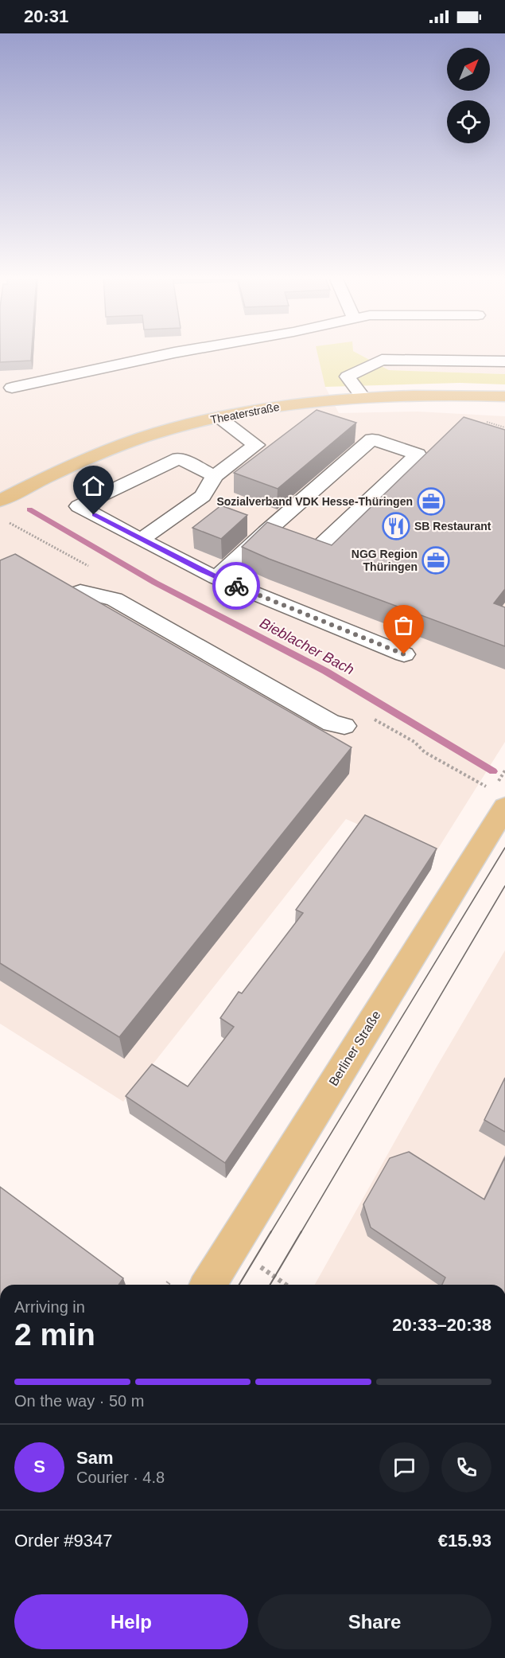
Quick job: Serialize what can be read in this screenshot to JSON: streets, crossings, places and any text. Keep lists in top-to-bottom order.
{
  "streets": {
    "main road": ["Theaterstraße", "Berliner Straße"]
  },
  "water": ["Bieblacher Bach"],
  "places": {
    "office": ["Sozialverband VDK Hesse-Thüringen", "NGG Region Thüringen"],
    "restaurant": ["SB Restaurant"]
  },
  "north": "top right",
  "page": {
    "status": "20:31",
    "heading": ["2 min", "Arriving in", "20:33–20:38"],
    "panel": [
      "Sam",
      "Courier · 4.8",
      "Order #9347",
      "€15.93"
    ],
    "bar": "On the way · 50 m",
    "round": "S",
    "buttons": ["Help", "Share"]
  }
}
